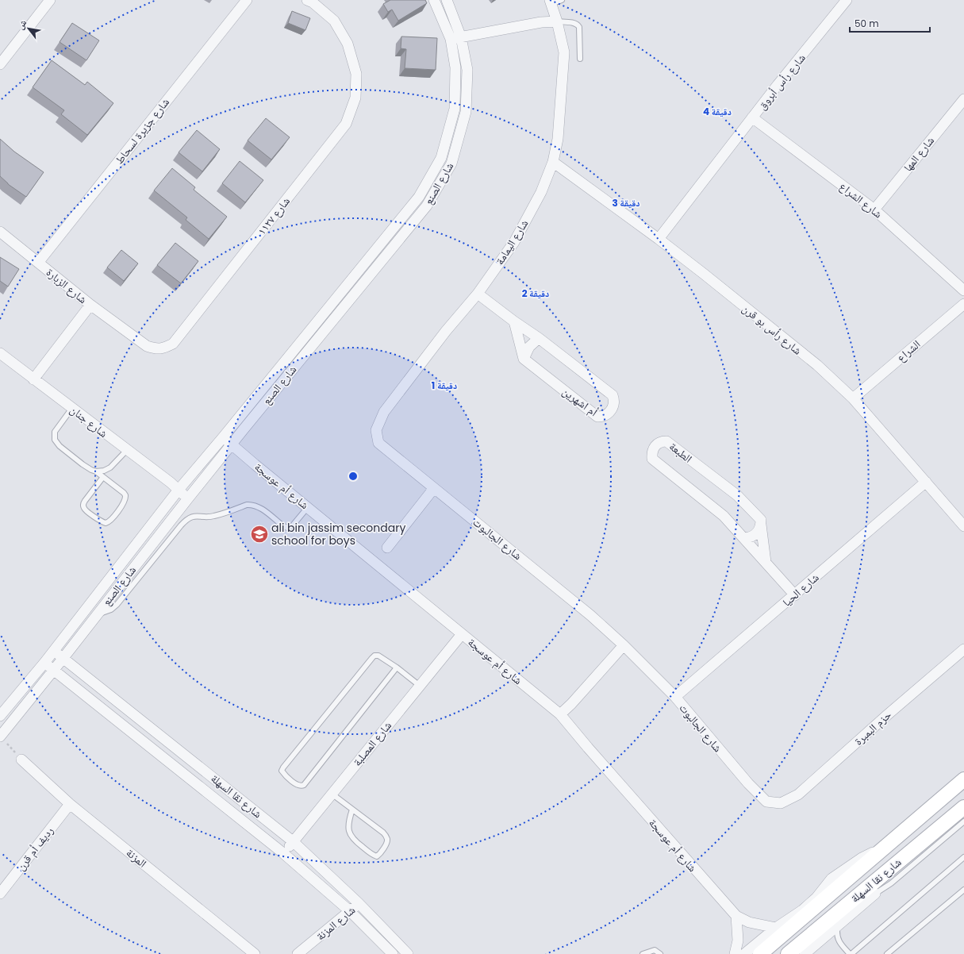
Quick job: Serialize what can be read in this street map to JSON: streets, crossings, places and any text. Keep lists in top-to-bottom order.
{
  "streets": {
    "main road": ["شارع نقا السهلة"],
    "street": [
      "شارع رأس أبروق",
      "شارع جزيرة لسحاط",
      "شارع المها",
      "شارع الصنع",
      "شارع الشراع",
      "شارع ١١٢٧",
      "شارع اليمامة",
      "شارع الزبارة",
      "شارع رأس بو قرن",
      "الشراع",
      "أم اشهرين",
      "شارع جنان",
      "الطبعة",
      "شارع أم عوسجة",
      "شارع الجالبوت",
      "شارع الحيا",
      "حزم البمبرة",
      "شارع المصلبة",
      "رديف أم قرن",
      "المزنة",
      "شارع المزنة"
    ]
  },
  "crossings": [
    ["شارع رأس أبروق", "شارع الشراع"],
    ["شارع رأس أبروق", "شارع رأس بو قرن"],
    ["شارع جزيرة لسحاط", "شارع الزبارة"],
    ["شارع المها", "شارع الشراع"],
    ["شارع الصنع", "شارع جنان"],
    ["شارع الصنع", "شارع أم عوسجة"],
    ["شارع الصنع", "شارع نقا السهلة"],
    ["شارع ١١٢٧", "شارع الزبارة"],
    ["شارع اليمامة", "شارع رأس بو قرن"],
    ["شارع اليمامة", "أم اشهرين"],
    ["شارع اليمامة", "شارع الجالبوت"],
    ["شارع الزبارة", "شارع جنان"],
    ["شارع رأس بو قرن", "الشراع"],
    ["شارع رأس بو قرن", "شارع الحيا"],
    ["الطبعة", "شارع الحيا"],
    ["شارع أم عوسجة", "شارع المصلبة"],
    ["شارع أم عوسجة", "شارع نقا السهلة"],
    ["شارع الجالبوت", "شارع الحيا"],
    ["شارع الجالبوت", "حزم البمبرة"],
    ["شارع المصلبة", "شارع نقا السهلة"],
    ["شارع نقا السهلة", "شارع المزنة"],
    ["رديف أم قرن", "المزنة"]
  ],
  "places": {
    "school or university": ["ali bin jassim secondary school for boys"]
  },
  "scale_bar": "50 m",
  "north": "top left",
  "rings": [
    "4 دقيقة",
    "3 دقيقة",
    "2 دقيقة",
    "1 دقيقة"
  ]
}
